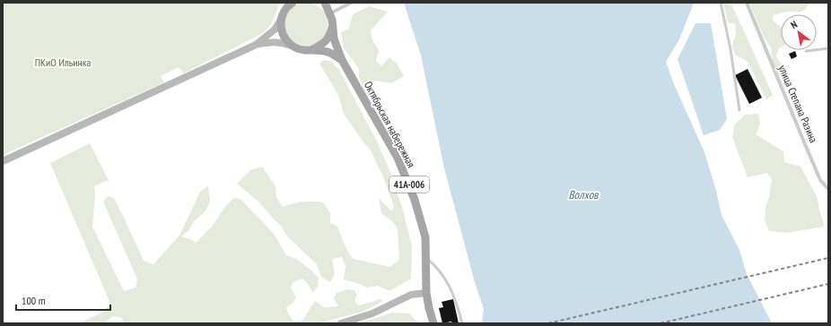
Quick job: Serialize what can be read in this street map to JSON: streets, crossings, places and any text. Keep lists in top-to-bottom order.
{
  "streets": {
    "main road": ["Октябрьская набережная", "41А-006"],
    "street": ["улица Степана Разина"]
  },
  "water": ["Волхов"],
  "parks": ["ПКиО Ильинка"],
  "scale_bar": "100 m",
  "north": "top left"
}
